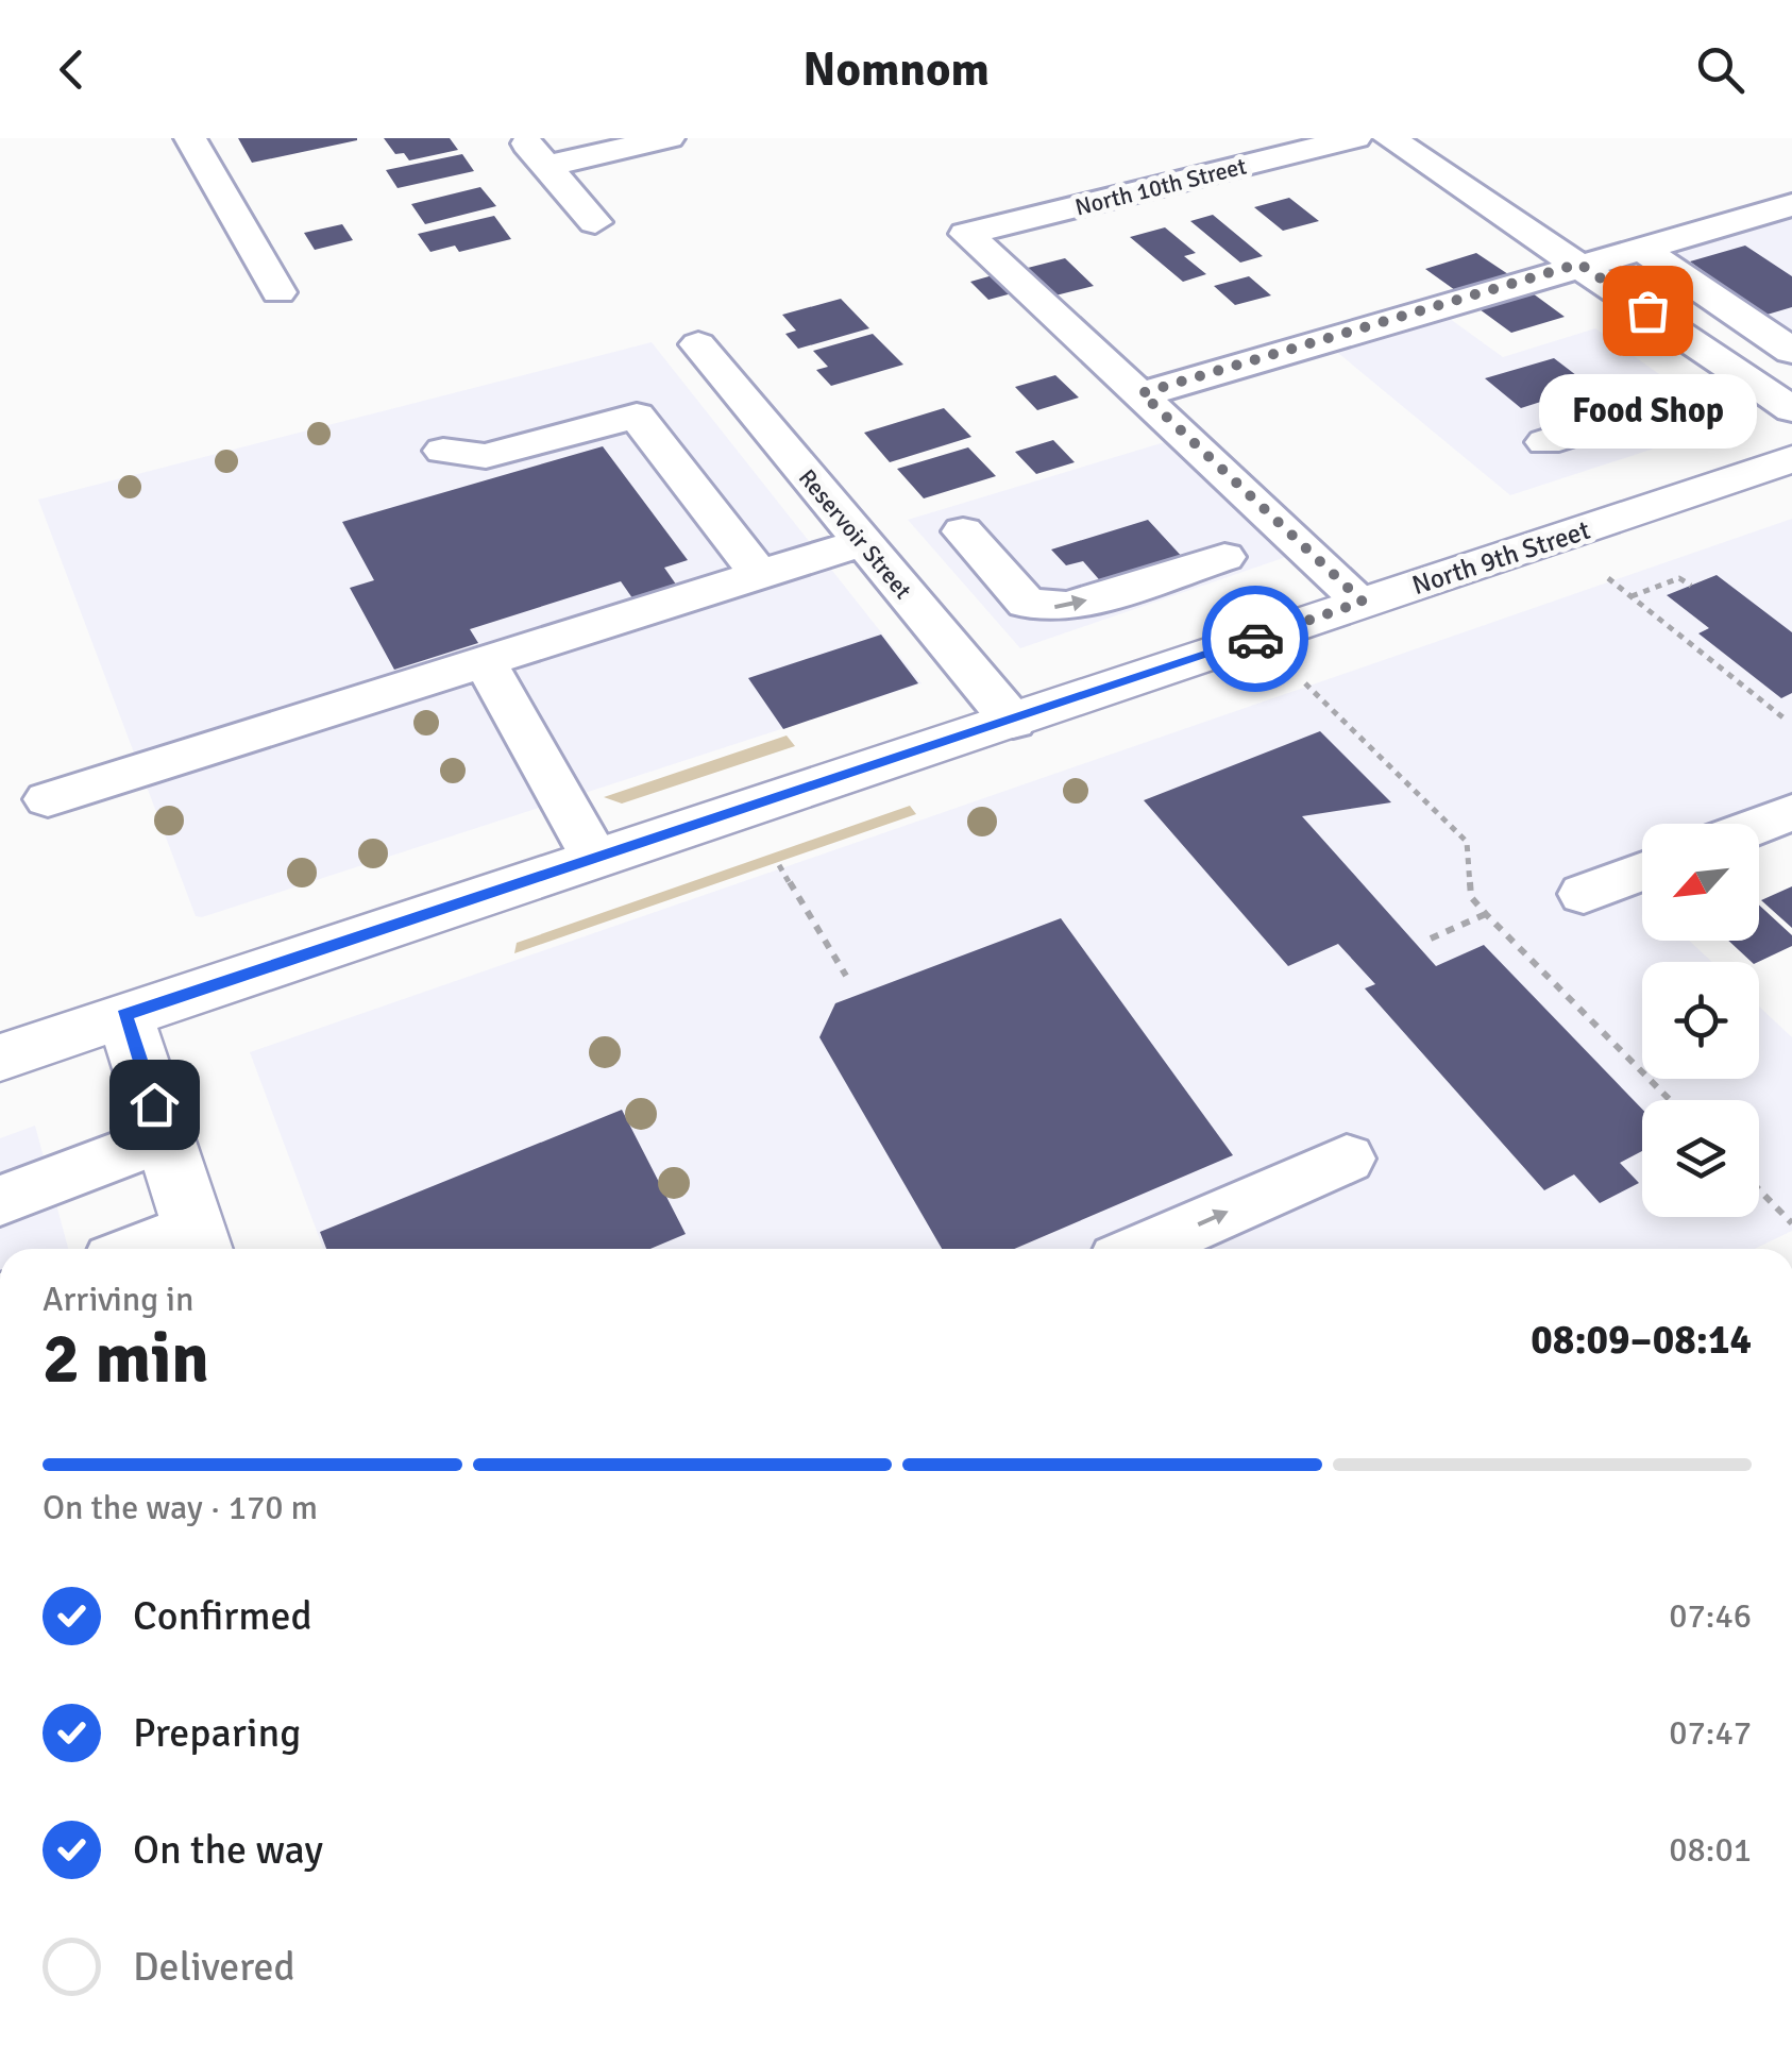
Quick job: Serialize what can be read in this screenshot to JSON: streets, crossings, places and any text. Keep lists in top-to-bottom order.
{
  "streets": {
    "main road": ["North 9th Street"],
    "street": ["North 10th Street", "Reservoir Street"]
  },
  "crossings": [
    ["Reservoir Street", "North 9th Street"]
  ],
  "places": ["Food Shop"],
  "north": "bottom left",
  "page": {
    "header": "Nomnom",
    "bubble": "Food Shop",
    "heading": ["2 min", "Arriving in", "08:09–08:14"],
    "bar": "On the way · 170 m",
    "list": [
      ["Confirmed", "07:46"],
      ["Preparing", "07:47"],
      ["On the way", "08:01"],
      "Delivered"
    ]
  }
}
